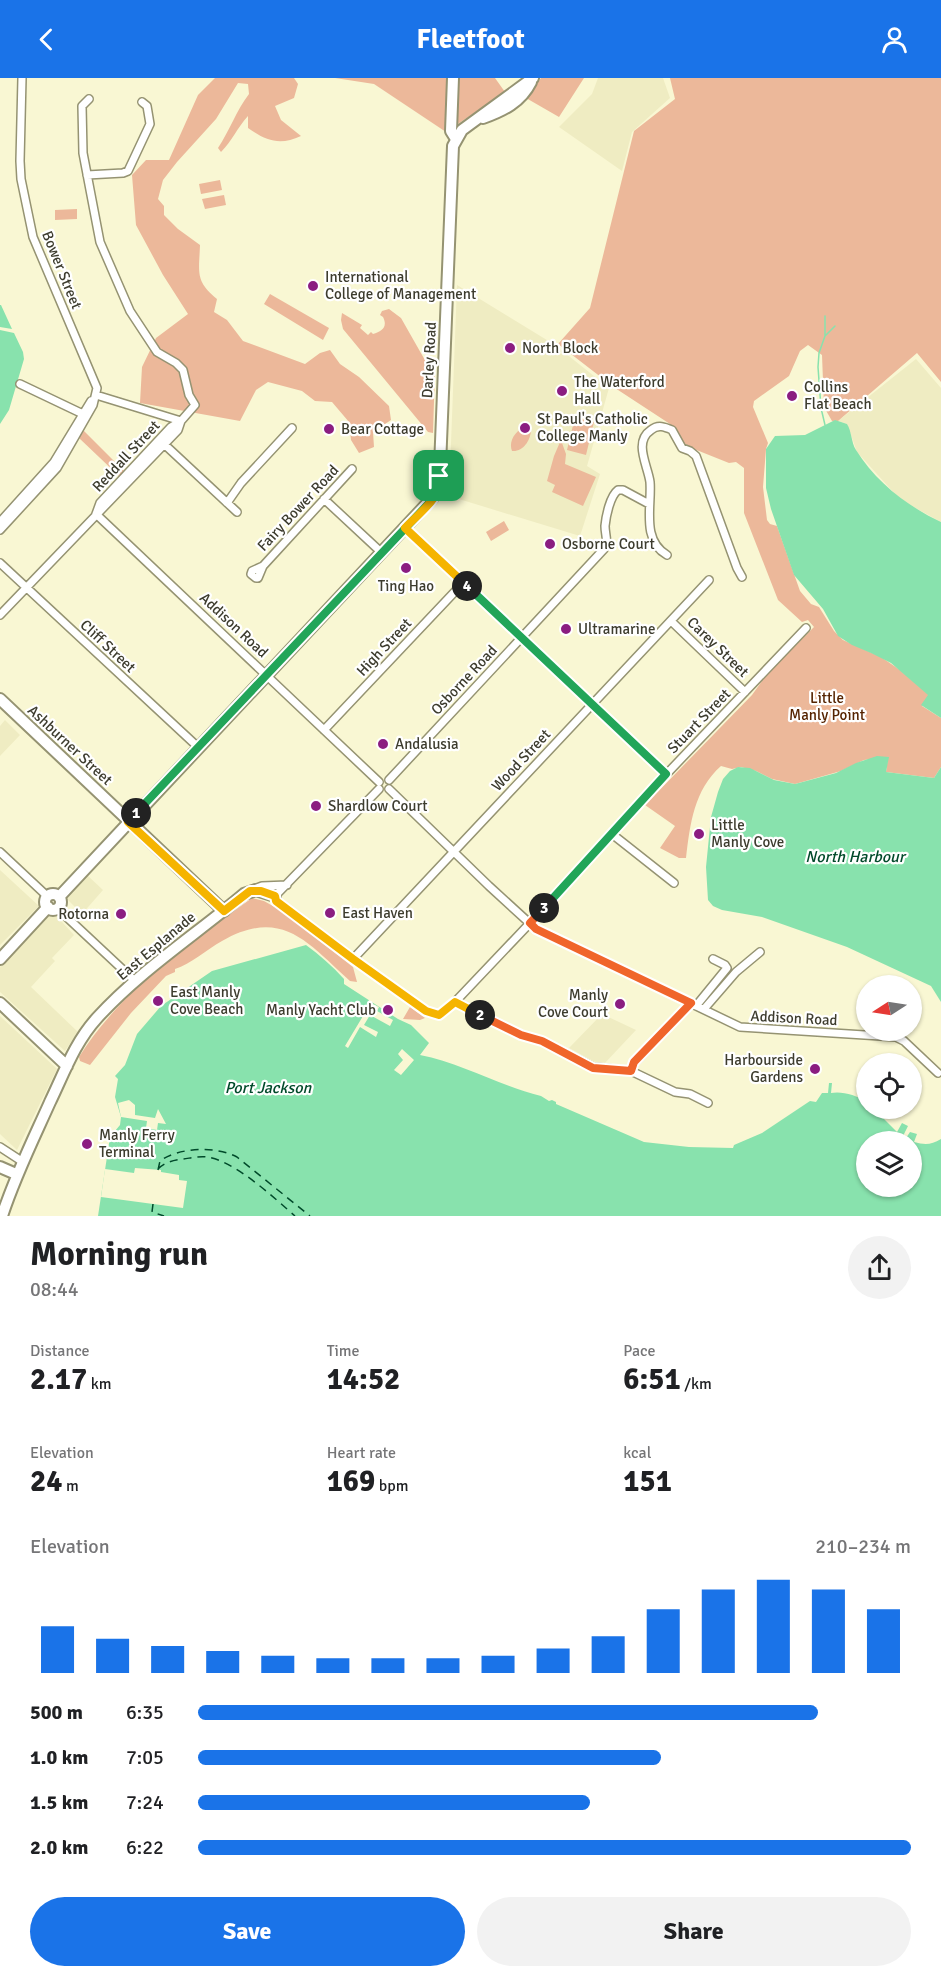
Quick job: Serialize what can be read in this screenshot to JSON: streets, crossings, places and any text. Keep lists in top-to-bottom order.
{
  "streets": {
    "street": [
      "Bower Street",
      "Darley Road",
      "Reddall Street",
      "Fairy Bower Road",
      "Addison Road",
      "Cliff Street",
      "High Street",
      "Carey Street",
      "Osborne Road",
      "Stuart Street",
      "Ashburner Street",
      "Wood Street",
      "East Esplanade"
    ]
  },
  "crossings": [
    ["Darley Road", "Addison Road"],
    ["Darley Road", "Cliff Street"],
    ["Darley Road", "Ashburner Street"],
    ["Reddall Street", "Addison Road"],
    ["Reddall Street", "Cliff Street"],
    ["Addison Road", "High Street"],
    ["Addison Road", "Osborne Road"],
    ["Addison Road", "Stuart Street"],
    ["Addison Road", "Wood Street"],
    ["Carey Street", "Stuart Street"],
    ["Carey Street", "Wood Street"],
    ["Stuart Street", "Wood Street"],
    ["Ashburner Street", "East Esplanade"]
  ],
  "water": ["North Harbour", "Port Jackson"],
  "parks": ["Little Manly Point"],
  "places": [
    "International College of Management",
    "North Block",
    "The Waterford Hall",
    "Collins Flat Beach",
    "St Paul's Catholic College Manly",
    "Bear Cottage",
    "Osborne Court",
    "Ting Hao",
    "Ultramarine",
    "Andalusia",
    "Shardlow Court",
    "Little Manly Cove",
    "East Haven",
    "Rotorna",
    "East Manly Cove Beach",
    "Manly Cove Court",
    "Manly Yacht Club",
    "Harbourside Gardens",
    "Manly Ferry Terminal"
  ],
  "north": "left",
  "page": {
    "header": "Fleetfoot",
    "pins": [
      "4",
      "1",
      "3",
      "2"
    ],
    "heading": ["Morning run", "08:44"],
    "stats": [
      ["Distance", "2.17 km"],
      ["Time", "14:52"],
      ["Pace", "6:51 /km"],
      ["Elevation", "24 m"],
      ["Heart rate", "169 bpm"],
      ["kcal", "151"]
    ],
    "chart": ["Elevation", "210–234 m"],
    "list": [
      {
        "name": "500 m",
        "note": "6:35"
      },
      {
        "name": "1.0 km",
        "note": "7:05"
      },
      {
        "name": "1.5 km",
        "note": "7:24"
      },
      {
        "name": "2.0 km",
        "note": "6:22"
      }
    ],
    "buttons": ["Save", "Share"]
  }
}
